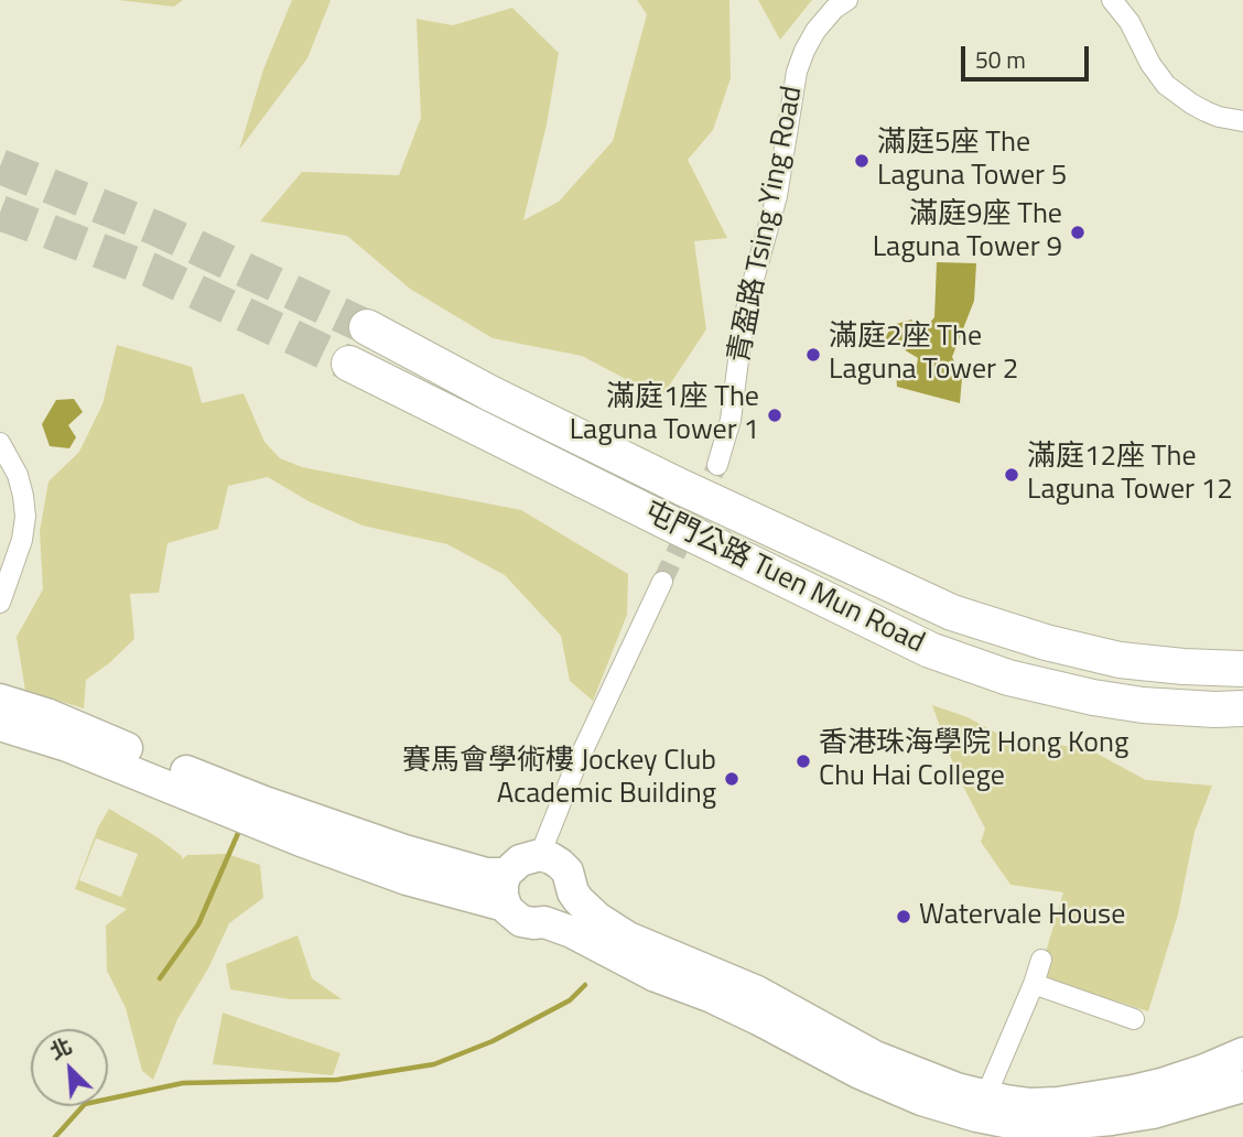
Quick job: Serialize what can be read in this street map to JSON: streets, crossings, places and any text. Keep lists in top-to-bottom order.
{
  "streets": {
    "highway": ["屯門公路 Tuen Mun Road"],
    "street": ["青盈路 Tsing Ying Road"]
  },
  "places": [
    "滿庭5座 The Laguna Tower 5",
    "滿庭9座 The Laguna Tower 9",
    "滿庭2座 The Laguna Tower 2",
    "滿庭1座 The Laguna Tower 1",
    "滿庭12座 The Laguna Tower 12",
    "香港珠海學院 Hong Kong Chu Hai College",
    "賽馬會學術樓 Jockey Club Academic Building",
    "Watervale House"
  ],
  "scale_bar": "50 m",
  "north": "top left"
}
